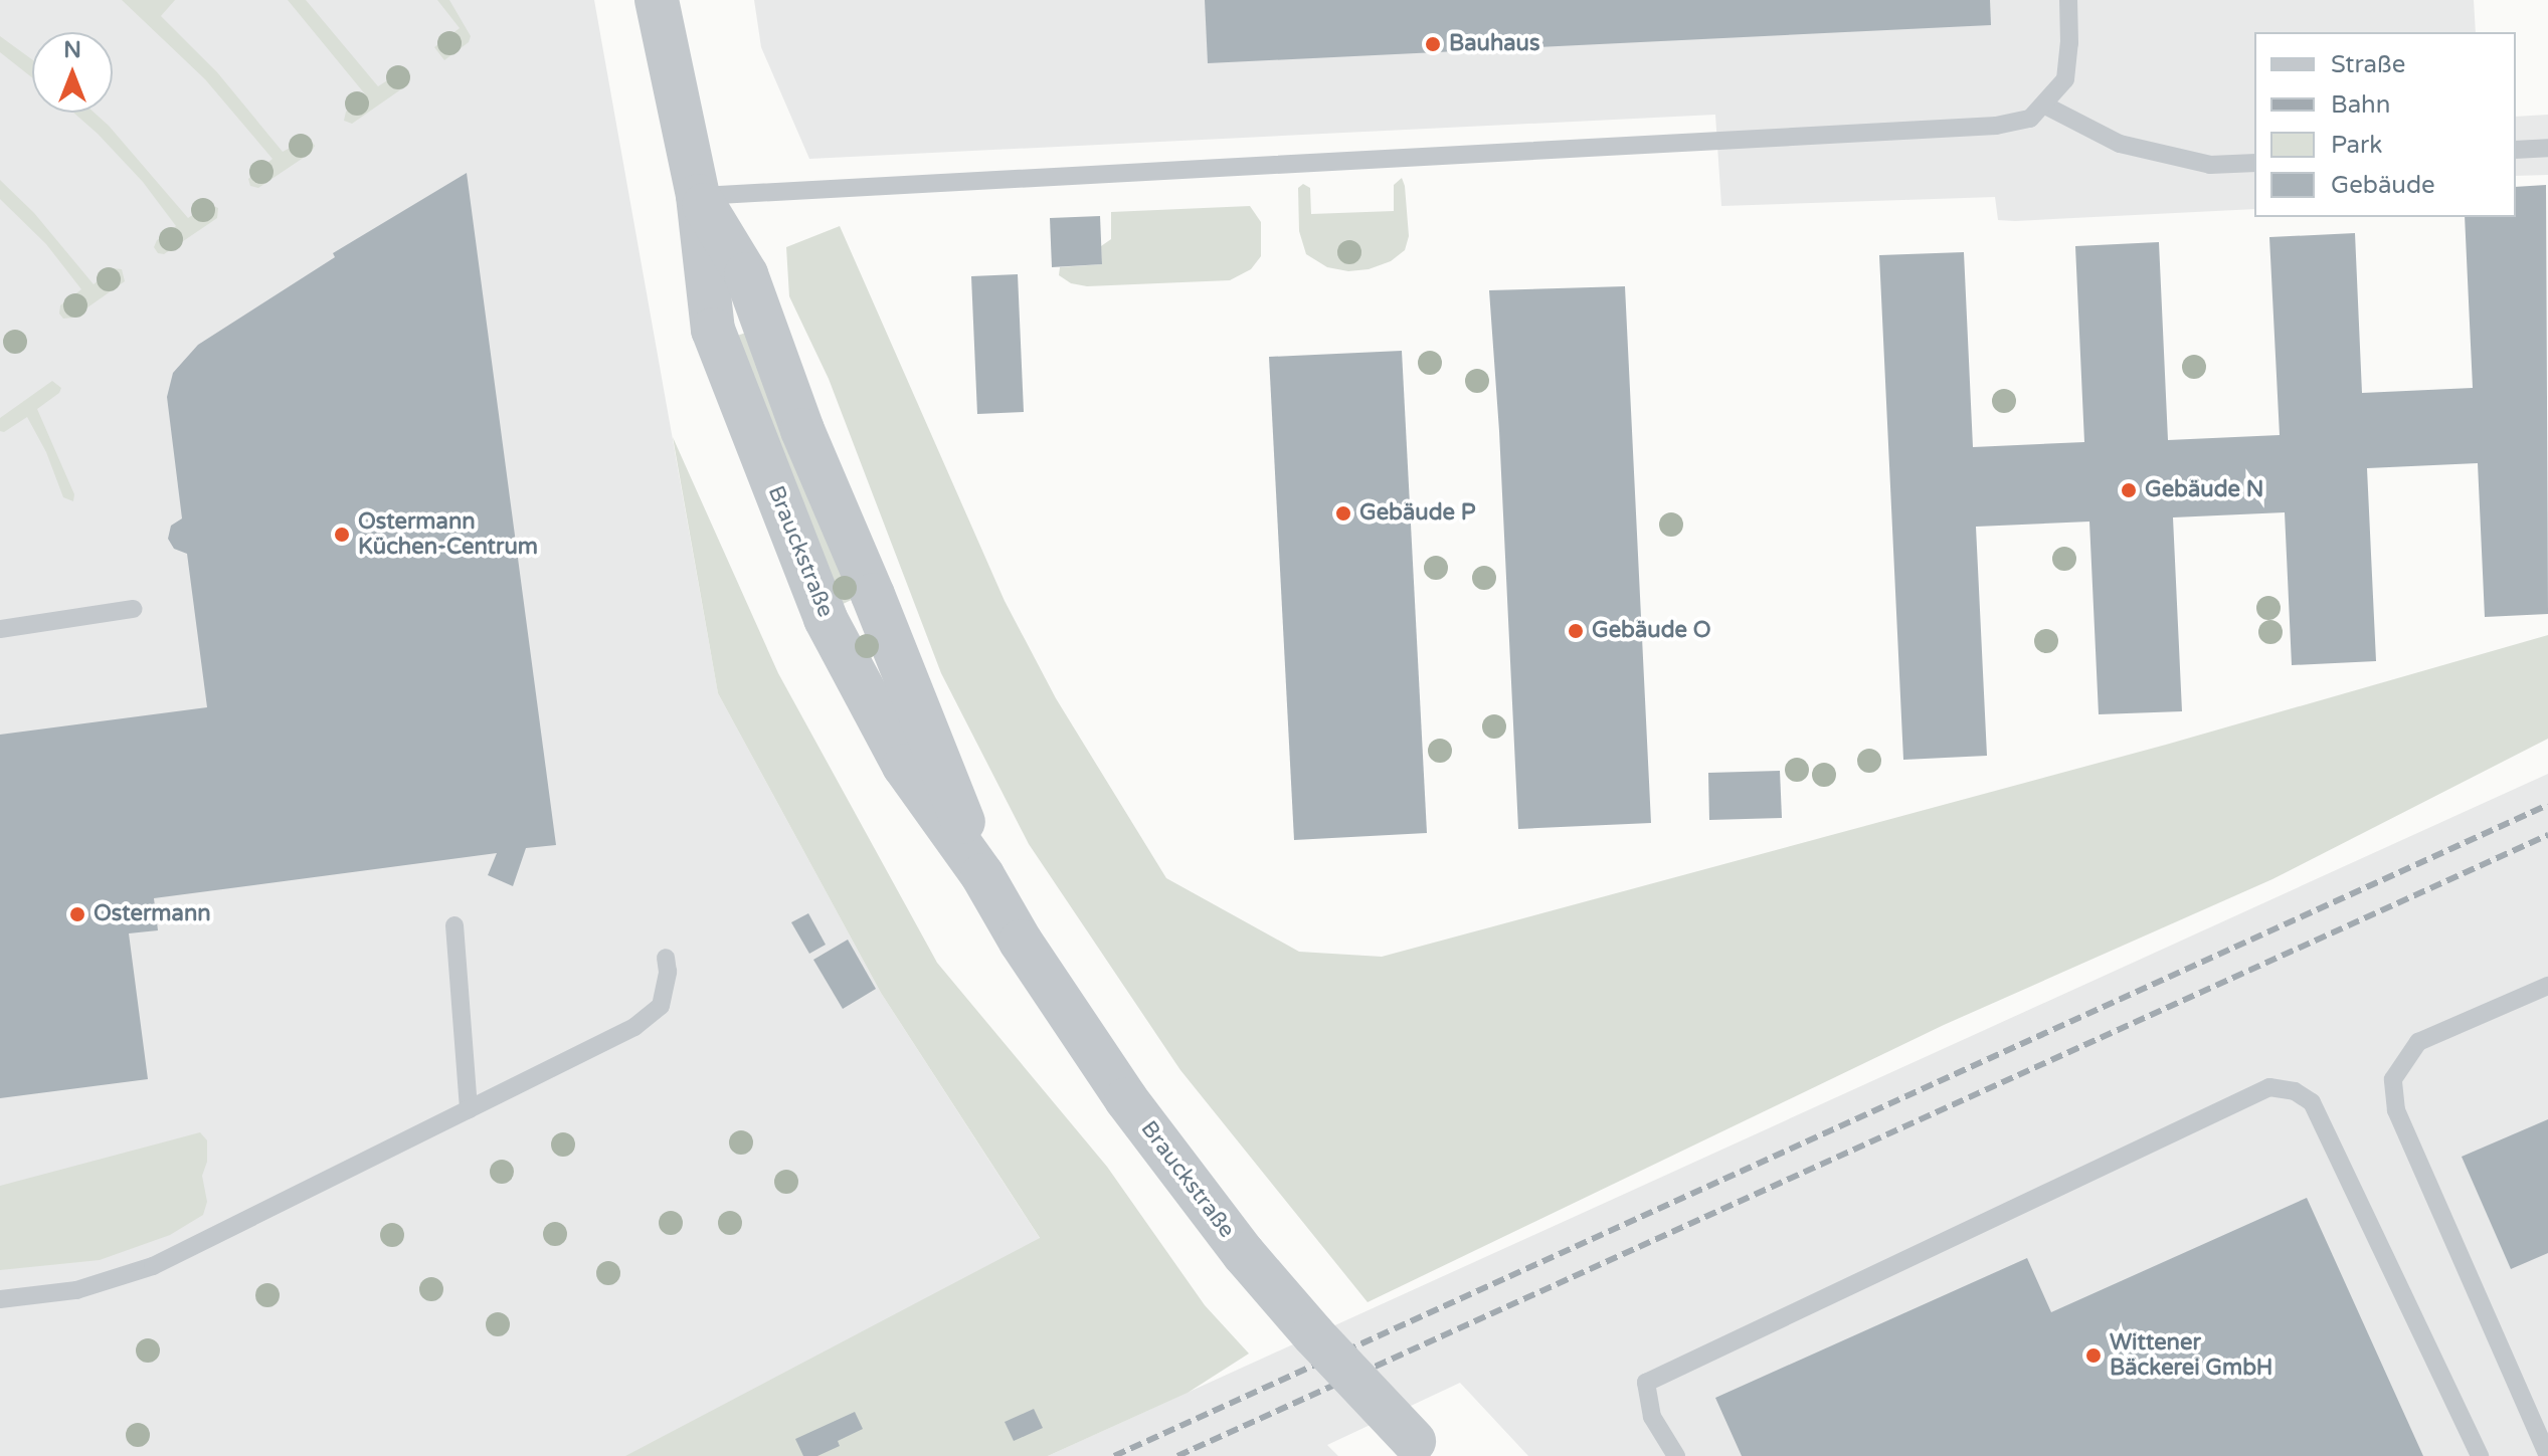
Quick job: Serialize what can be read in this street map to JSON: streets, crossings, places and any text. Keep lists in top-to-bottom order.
{
  "streets": {
    "street": ["Brauckstraße"]
  },
  "places": [
    "Bauhaus",
    "Gebäude N",
    "Gebäude P",
    "Ostermann Küchen-Centrum",
    "Gebäude O",
    "Ostermann",
    "Wittener Bäckerei GmbH"
  ],
  "legend": [
    "Straße",
    "Bahn",
    "Park",
    "Gebäude"
  ],
  "north": "top"
}
